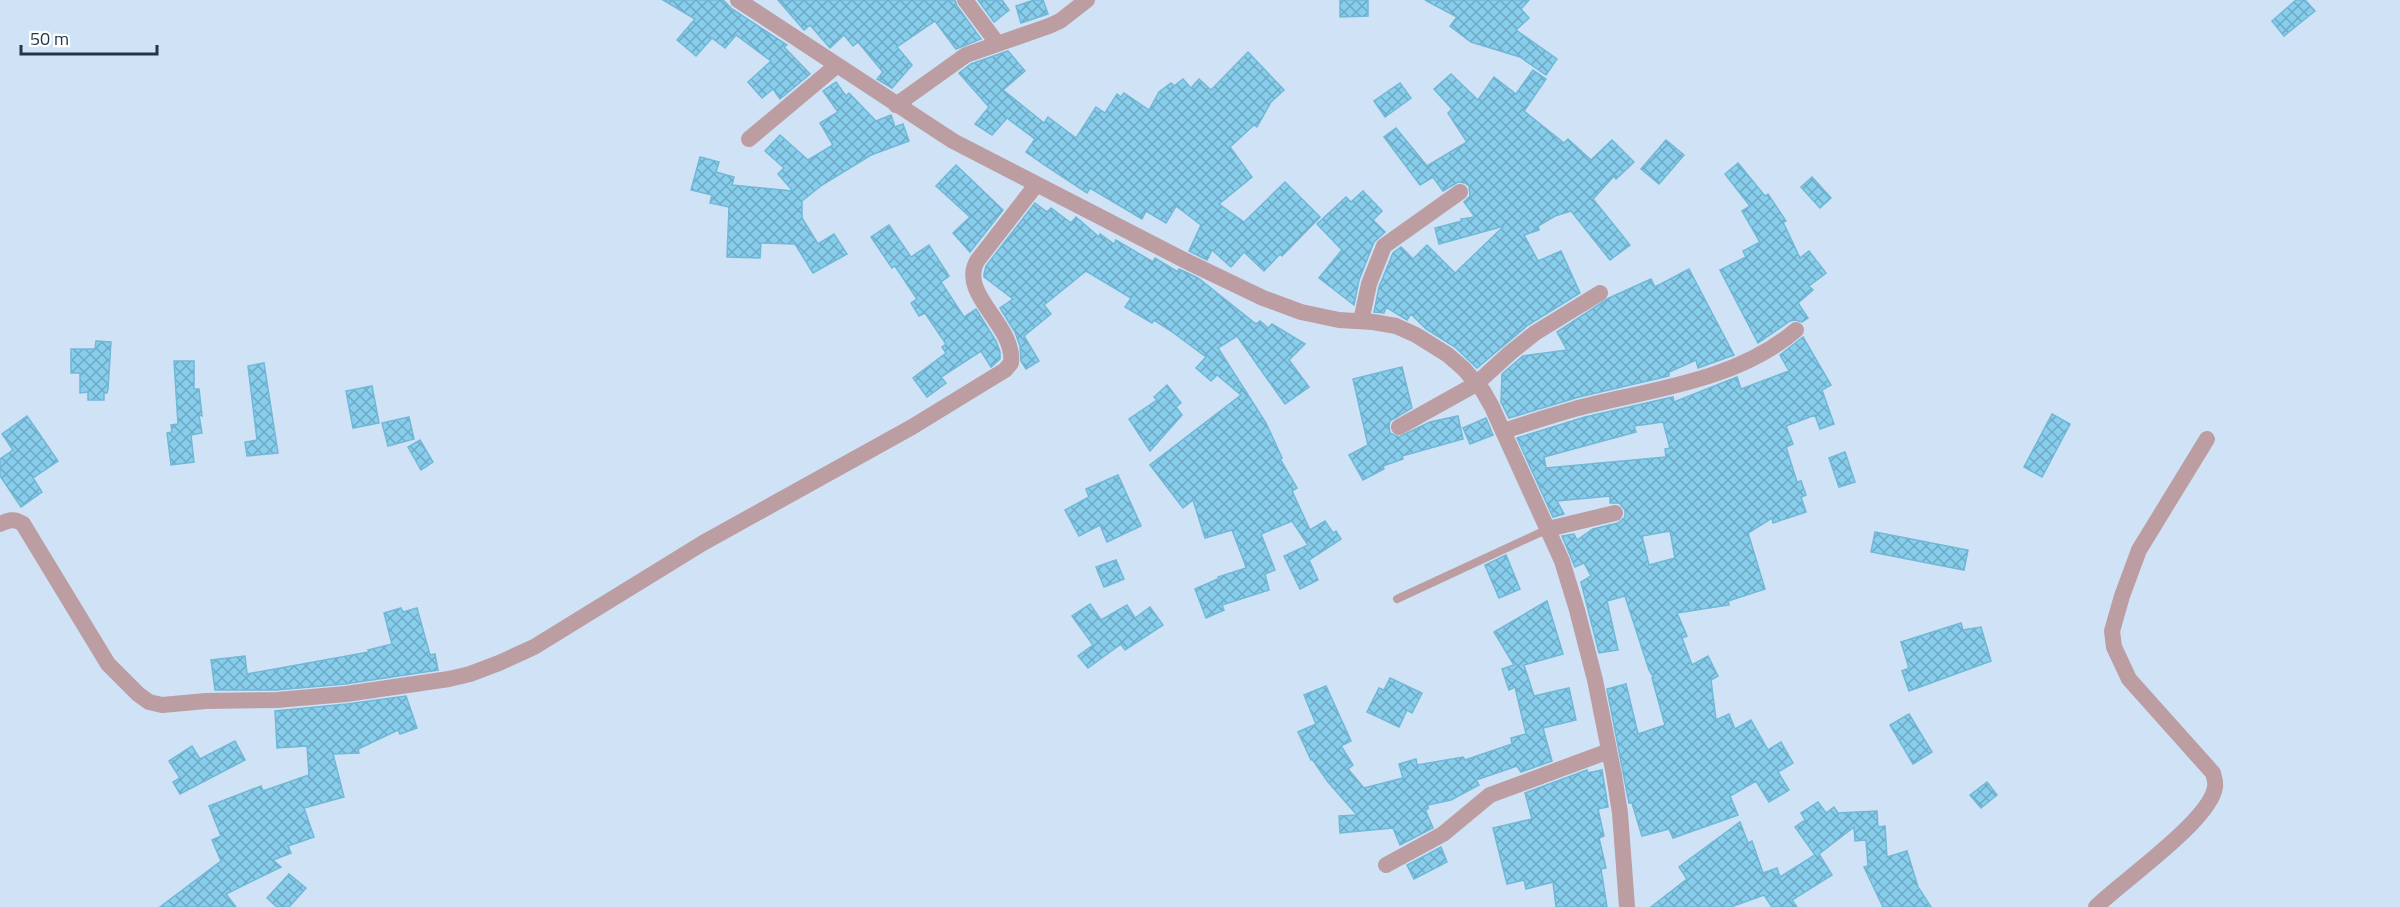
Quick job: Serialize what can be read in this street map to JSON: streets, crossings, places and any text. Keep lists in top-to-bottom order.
{
  "scale_bar": "50 m"
}
